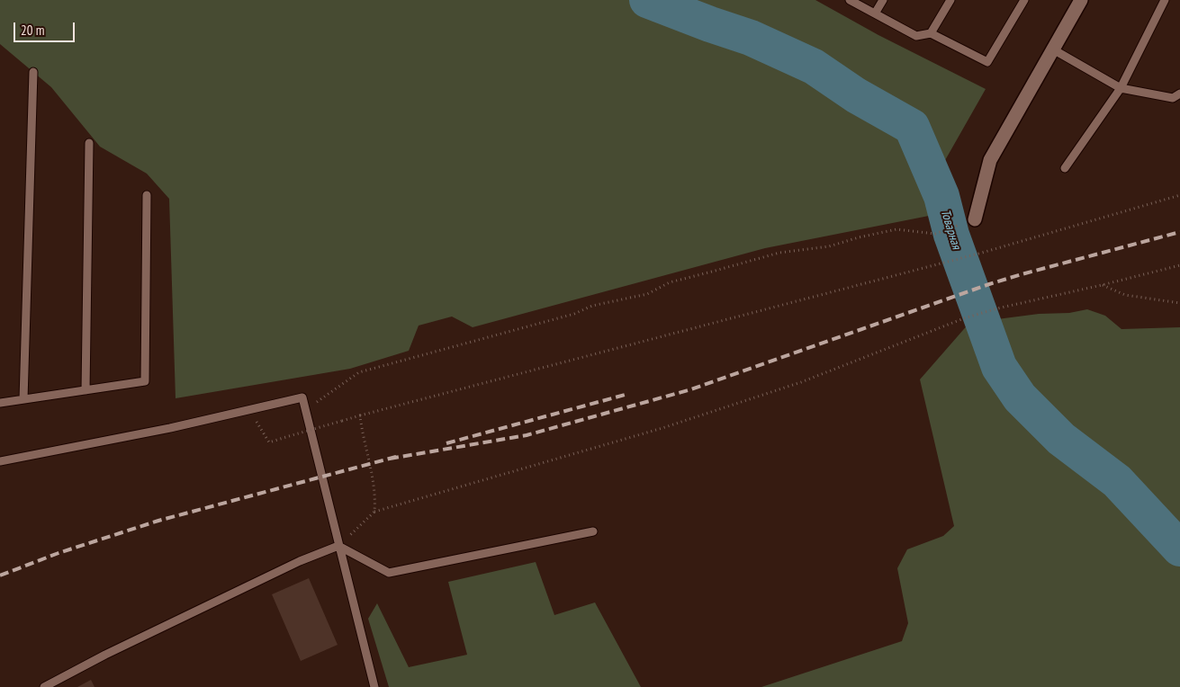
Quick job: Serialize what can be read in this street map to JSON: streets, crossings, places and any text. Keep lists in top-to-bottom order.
{
  "water": ["Товарная"],
  "scale_bar": "20 m"
}
